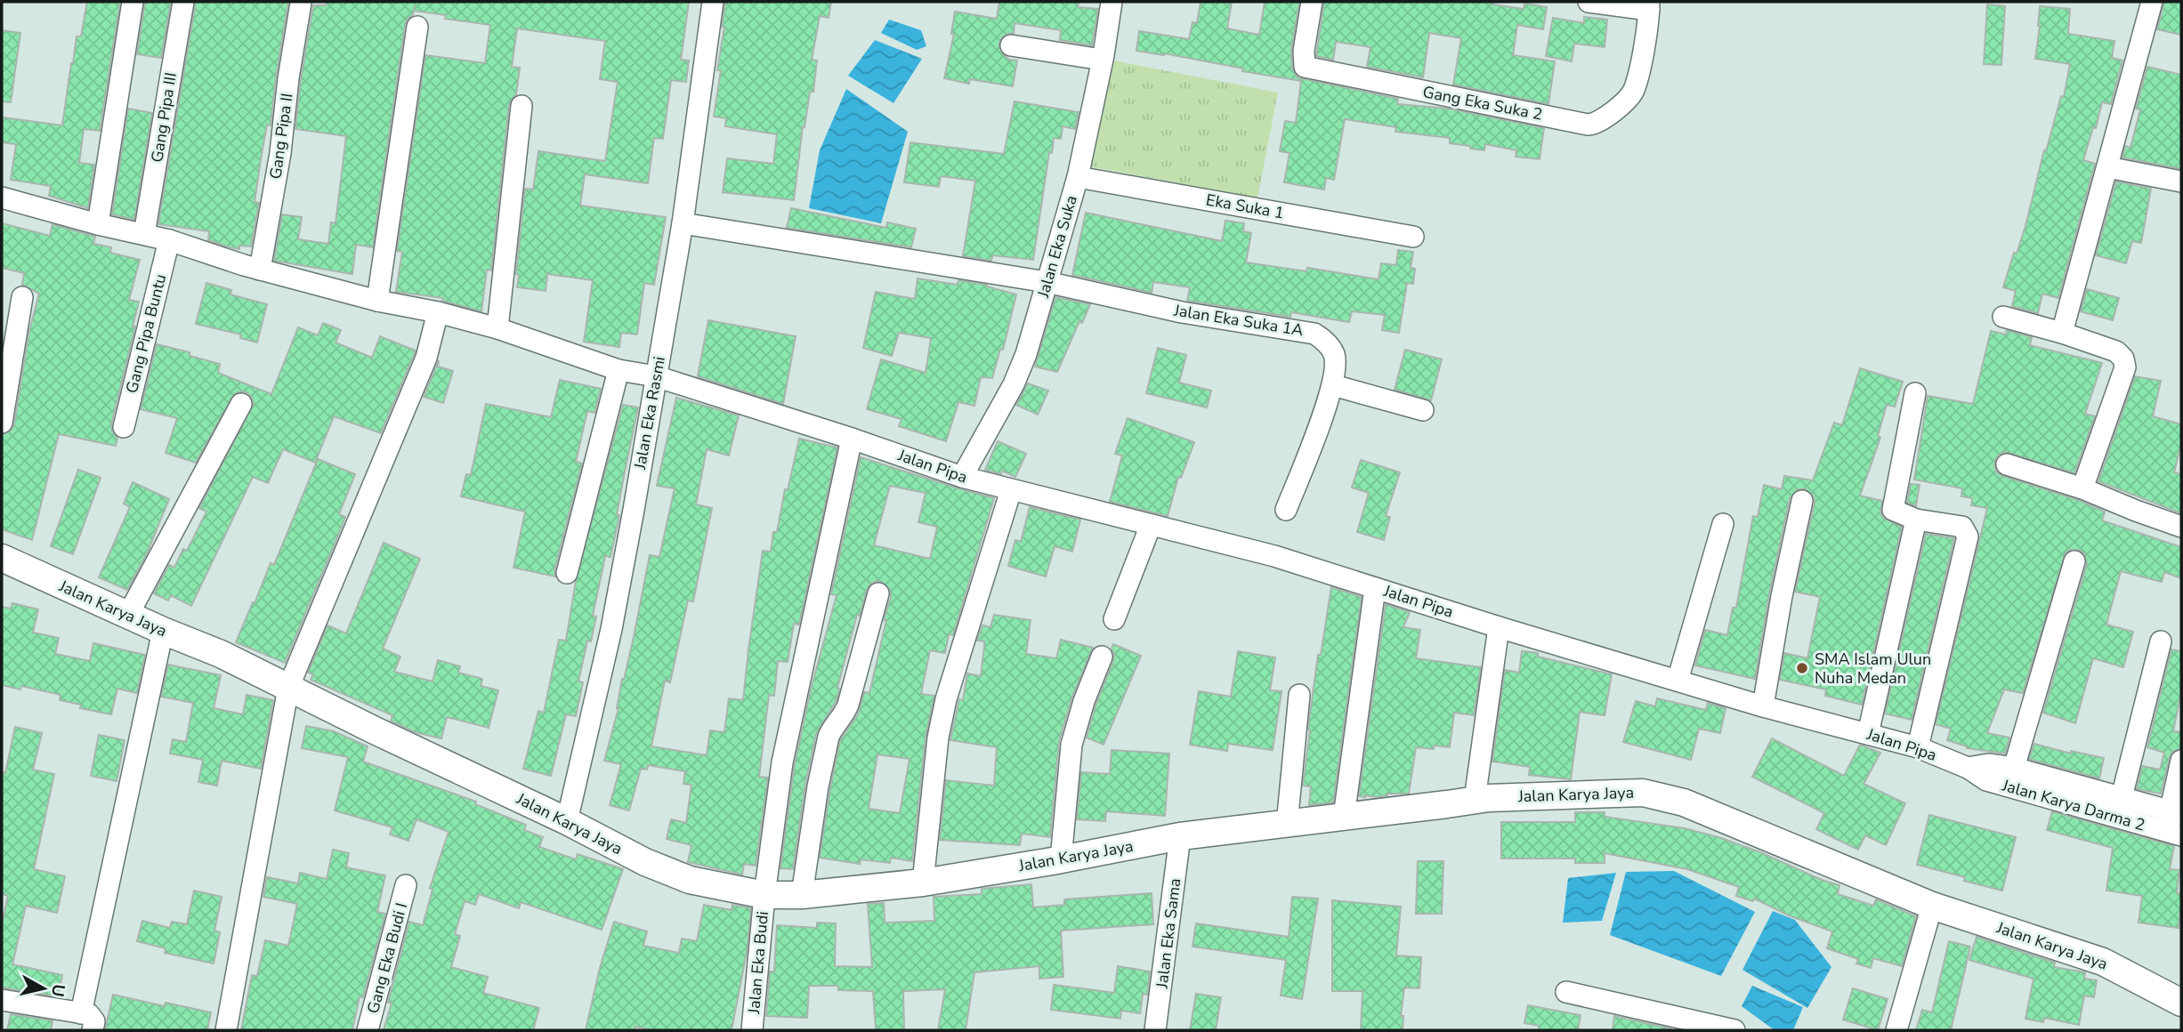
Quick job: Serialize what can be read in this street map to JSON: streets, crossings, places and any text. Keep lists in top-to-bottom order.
{
  "streets": {
    "main road": ["Jalan Karya Jaya"],
    "street": [
      "Gang Eka Suka 2",
      "Gang Pipa III",
      "Gang Pipa II",
      "Eka Suka 1",
      "Jalan Eka Suka",
      "Jalan Eka Suka 1A",
      "Gang Pipa Buntu",
      "Jalan Eka Rasmi",
      "Jalan Pipa",
      "Jalan Karya Darma 2",
      "Jalan Eka Sama",
      "Gang Eka Budi I",
      "Jalan Eka Budi"
    ]
  },
  "crossings": [
    ["Gang Pipa III", "Jalan Pipa"],
    ["Gang Pipa II", "Jalan Pipa"],
    ["Eka Suka 1", "Jalan Eka Suka"],
    ["Jalan Eka Suka", "Jalan Eka Suka 1A"],
    ["Jalan Eka Suka", "Jalan Pipa"],
    ["Jalan Eka Suka 1A", "Jalan Eka Rasmi"],
    ["Gang Pipa Buntu", "Jalan Pipa"],
    ["Jalan Eka Rasmi", "Jalan Pipa"],
    ["Jalan Eka Rasmi", "Jalan Karya Jaya"],
    ["Jalan Pipa", "Jalan Karya Darma 2"],
    ["Jalan Pipa", "Jalan Eka Budi"],
    ["Jalan Karya Jaya", "Jalan Eka Sama"],
    ["Jalan Karya Jaya", "Jalan Eka Budi"]
  ],
  "places": ["SMA Islam Ulun Nuha Medan"],
  "north": "right"
}
